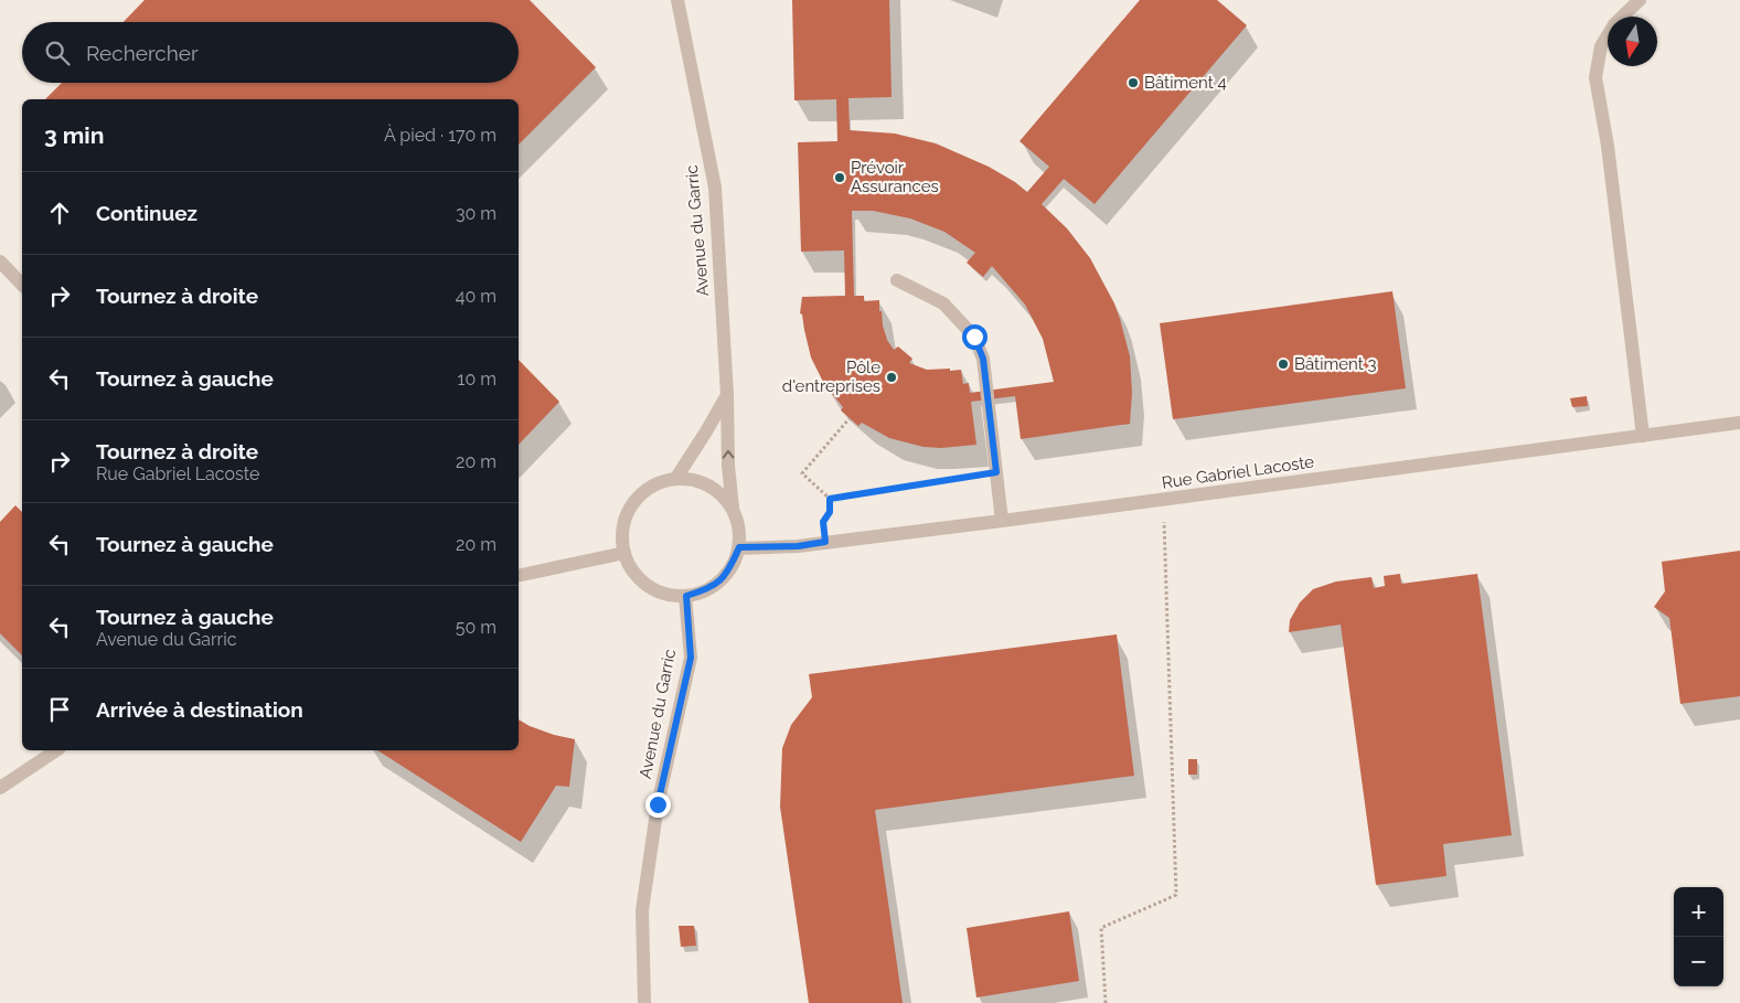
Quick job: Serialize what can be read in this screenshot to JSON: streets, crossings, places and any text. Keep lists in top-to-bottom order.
{
  "streets": {
    "street": ["Avenue du Garric", "Rue Gabriel Lacoste"]
  },
  "crossings": [
    ["Avenue du Garric", "Rue Gabriel Lacoste"]
  ],
  "places": [
    "Bâtiment 4",
    "Prévoir Assurances",
    "Bâtiment 3",
    "Pôle d'entreprises"
  ],
  "north": "bottom",
  "page": {
    "search": "Rechercher",
    "heading": ["3 min", "À pied · 170 m"],
    "list": [
      ["Continuez", "30 m"],
      ["Tournez à droite", "40 m"],
      ["Tournez à gauche", "10 m"],
      ["Tournez à droite", "Rue Gabriel Lacoste", "20 m"],
      ["Tournez à gauche", "20 m"],
      ["Tournez à gauche", "Avenue du Garric", "50 m"],
      "Arrivée à destination"
    ],
    "map_buttons": ["+", "−"]
  }
}
